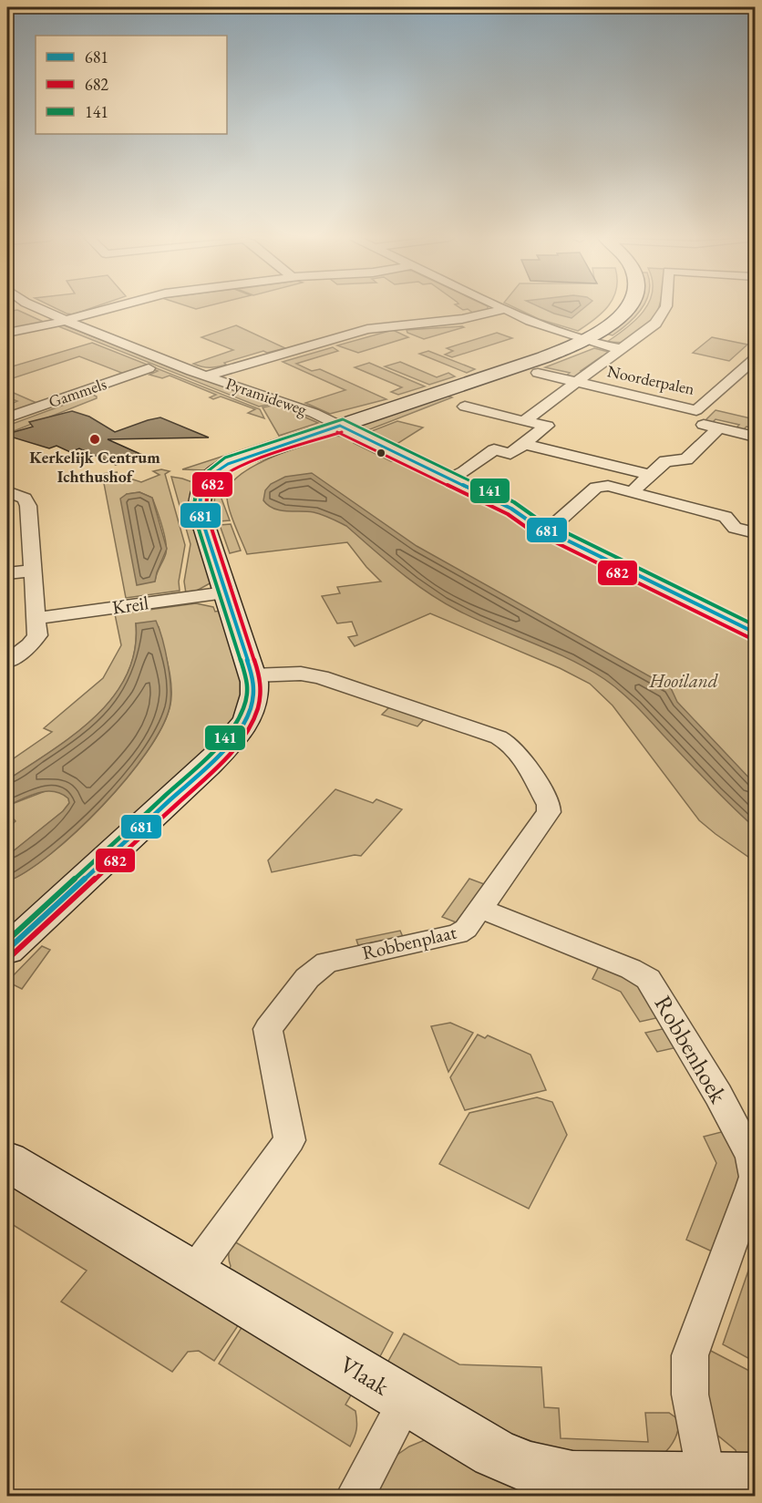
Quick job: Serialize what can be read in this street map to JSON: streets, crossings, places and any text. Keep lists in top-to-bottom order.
{
  "streets": {
    "street": [
      "Noorderpalen",
      "Gammels",
      "Pyramideweg",
      "Kreil",
      "Robbenplaat",
      "Robbenhoek",
      "Vlaak"
    ]
  },
  "crossings": [
    ["Robbenplaat", "Robbenhoek"],
    ["Robbenplaat", "Vlaak"],
    ["Robbenhoek", "Vlaak"]
  ],
  "parks": ["Hooiland"],
  "places": ["Kerkelijk Centrum Ichthushof"],
  "lines": ["transit line 141", "transit line 681", "transit line 682"],
  "legend": ["681", "682", "141"]
}
